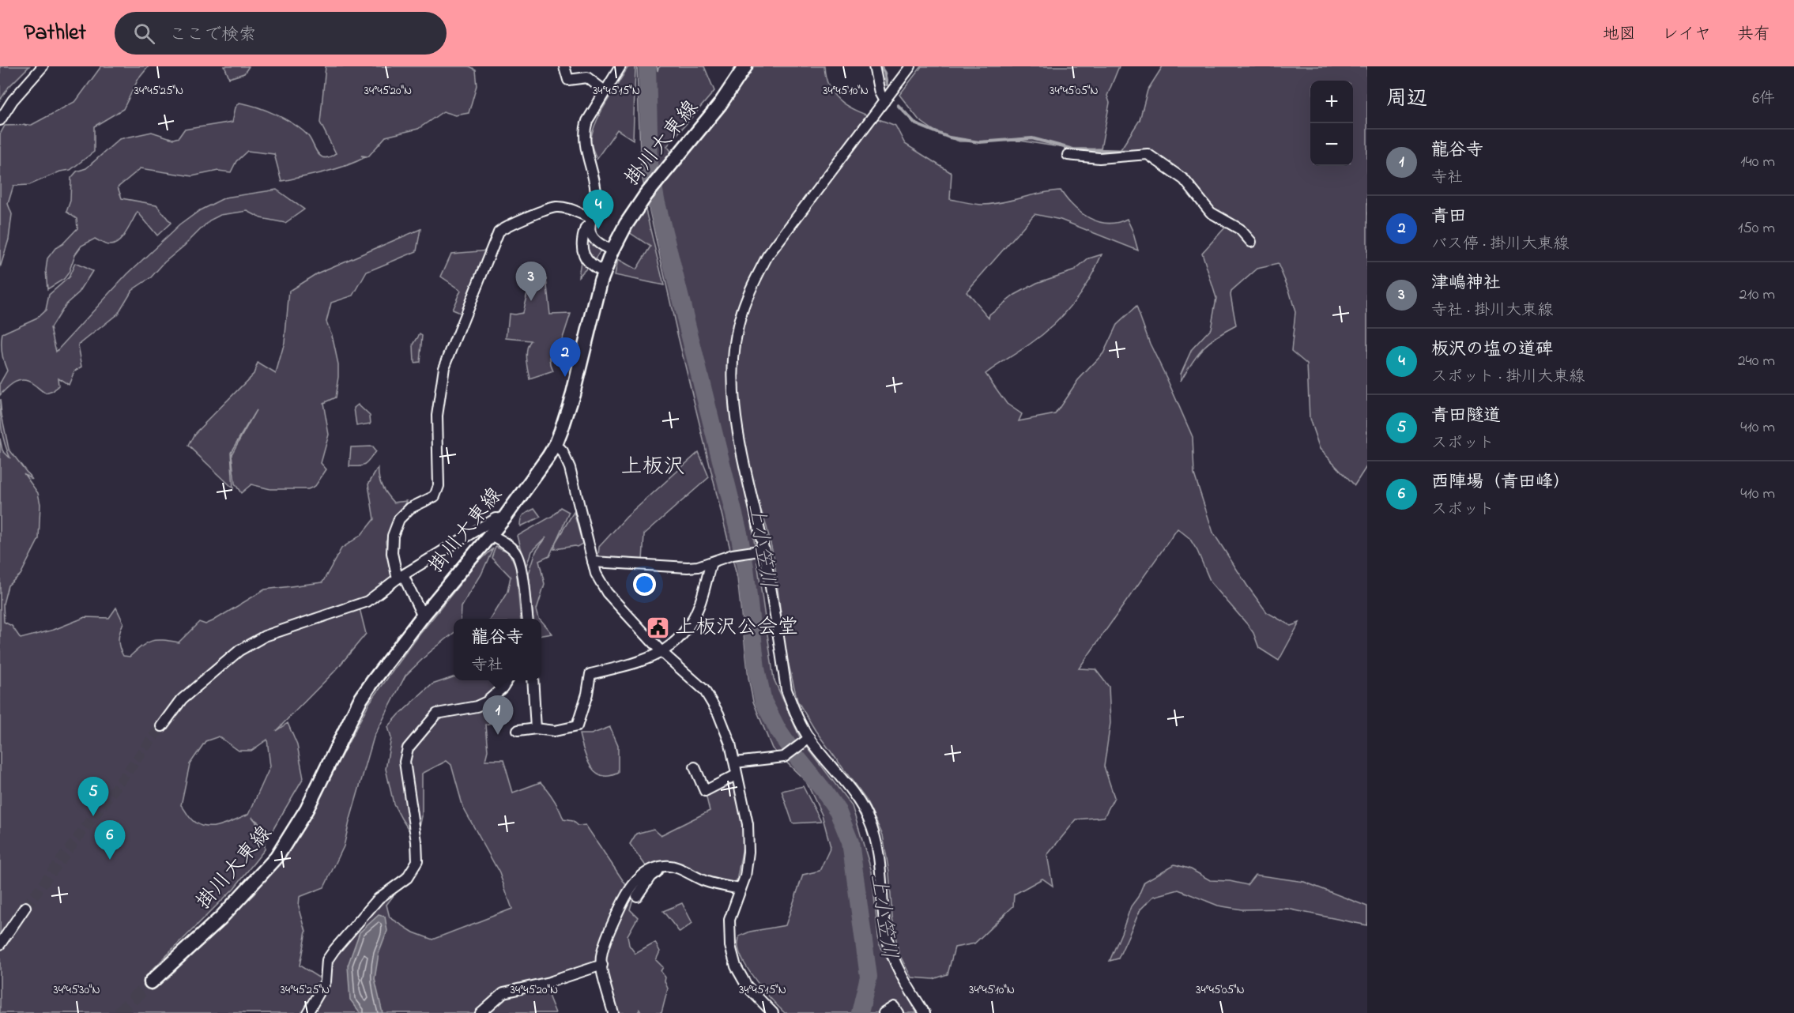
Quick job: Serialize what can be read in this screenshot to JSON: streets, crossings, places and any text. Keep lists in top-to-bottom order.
{
  "streets": {
    "main road": ["掛川大東線"]
  },
  "districts": ["上板沢"],
  "water": ["上小笠川"],
  "places": {
    "public building": ["上板沢公会堂"]
  },
  "page": {
    "header": "Pathlet",
    "search": "ここで検索",
    "nav": ["地図", "レイヤ", "共有"],
    "heading": ["周辺", "6件"],
    "map_buttons": ["+", "−"],
    "list": [
      {
        "mark": "1",
        "name": "龍谷寺",
        "note": "寺社",
        "value": "140 m"
      },
      {
        "mark": "2",
        "name": "青田",
        "note": "バス停 · 掛川大東線",
        "value": "150 m"
      },
      {
        "mark": "3",
        "name": "津嶋神社",
        "note": "寺社 · 掛川大東線",
        "value": "210 m"
      },
      {
        "mark": "4",
        "name": "板沢の塩の道碑",
        "note": "スポット · 掛川大東線",
        "value": "240 m"
      },
      {
        "mark": "5",
        "name": "青田隧道",
        "note": "スポット",
        "value": "410 m"
      },
      {
        "mark": "6",
        "name": "西陣場（青田峰）",
        "note": "スポット",
        "value": "410 m"
      }
    ],
    "pins": [
      "4",
      "3",
      "2",
      "1",
      "5",
      "6"
    ],
    "popup": ["龍谷寺", "寺社"]
  },
  "coordinates": [
    "34°45'25\"N",
    "34°45'20\"N",
    "34°45'15\"N",
    "34°45'10\"N",
    "34°45'05\"N",
    "34°45'30\"N"
  ]
}
